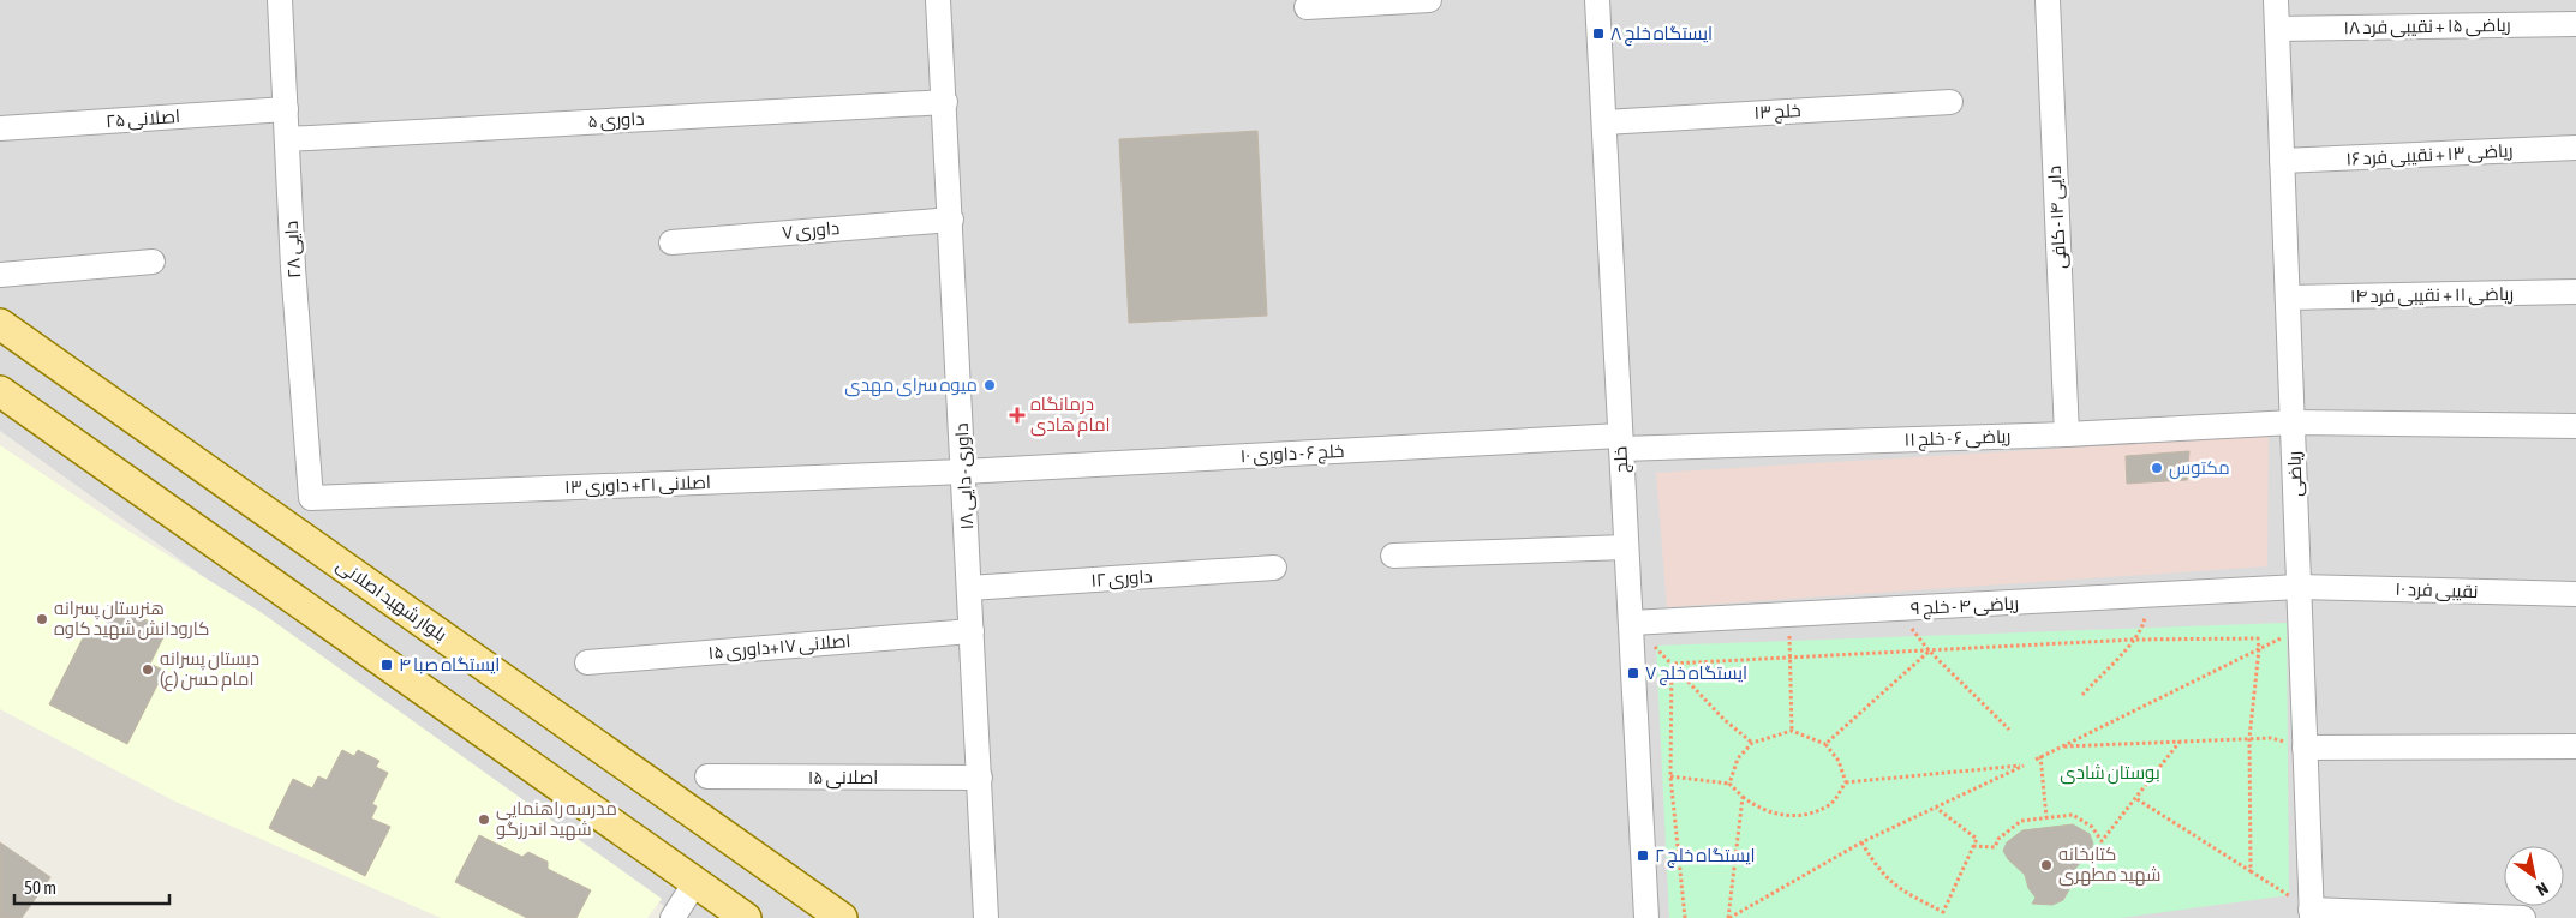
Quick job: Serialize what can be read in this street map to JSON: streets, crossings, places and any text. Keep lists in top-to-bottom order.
{
  "streets": {
    "main road": ["بلوار شهید اصلانی"],
    "street": [
      "ریاضی ۱۵ + نقیبی فرد ۱۸",
      "خلج ۱۳",
      "اصلانی ۲۵",
      "داوری ۵",
      "ریاضی ۱۳ + نقیبی فرد ۱۶",
      "دایی ۱۴ - کافی",
      "داوری ۷",
      "دایی ۲۸",
      "ریاضی ۱۱ + نقیبی فرد ۱۴",
      "ریاضی ۶ - خلج ۱۱",
      "خلج ۶ - داوری ۱۰",
      "خلج",
      "ریاضی",
      "داوری - دایی ۱۸",
      "اصلانی ۲۱+ داوری ۱۳",
      "داوری ۱۲",
      "نقیبی فرد ۱۰",
      "ریاضی ۴ - خلج ۹",
      "اصلانی ۱۷+داوری ۱۵",
      "اصلانی ۱۵"
    ]
  },
  "crossings": [
    ["ریاضی ۱۵ + نقیبی فرد ۱۸", "ریاضی"],
    ["خلج ۱۳", "خلج"],
    ["اصلانی ۲۵", "دایی ۲۸"],
    ["داوری ۵", "دایی ۲۸"],
    ["داوری ۵", "داوری - دایی ۱۸"],
    ["ریاضی ۱۳ + نقیبی فرد ۱۶", "ریاضی"],
    ["دایی ۱۴ - کافی", "ریاضی ۶ - خلج ۱۱"],
    ["داوری ۷", "داوری - دایی ۱۸"],
    ["دایی ۲۸", "اصلانی ۲۱+ داوری ۱۳"],
    ["ریاضی ۱۱ + نقیبی فرد ۱۴", "ریاضی"],
    ["ریاضی ۶ - خلج ۱۱", "خلج ۶ - داوری ۱۰"],
    ["ریاضی ۶ - خلج ۱۱", "خلج"],
    ["ریاضی ۶ - خلج ۱۱", "ریاضی"],
    ["خلج ۶ - داوری ۱۰", "خلج"],
    ["خلج ۶ - داوری ۱۰", "داوری - دایی ۱۸"],
    ["خلج ۶ - داوری ۱۰", "اصلانی ۲۱+ داوری ۱۳"],
    ["خلج", "ریاضی ۴ - خلج ۹"],
    ["ریاضی", "نقیبی فرد ۱۰"],
    ["ریاضی", "ریاضی ۴ - خلج ۹"],
    ["داوری - دایی ۱۸", "اصلانی ۲۱+ داوری ۱۳"],
    ["داوری - دایی ۱۸", "داوری ۱۲"],
    ["داوری - دایی ۱۸", "اصلانی ۱۷+داوری ۱۵"],
    ["داوری - دایی ۱۸", "اصلانی ۱۵"],
    ["نقیبی فرد ۱۰", "ریاضی ۴ - خلج ۹"]
  ],
  "parks": ["بوستان شادی"],
  "places": {
    "transit": [
      "ایستگاه خلچ ۸",
      "ایستگاه صبا ۴",
      "ایستگاه خلج ۷",
      "ایستگاه خلچ ۲"
    ],
    "other": [
      "میوه سرای مهدی",
      "مکتوس",
      "هنرستان پسرانه کارودانش شهید کاوه",
      "دبستان پسرانه امام حسن (ع)",
      "مدرسه راهنمایی شهید اندرزگو",
      "کتابخانه شهید مطهری"
    ],
    "health": ["درمانگاه امام هادی"]
  },
  "scale_bar": "50 m",
  "north": "bottom right"
}
